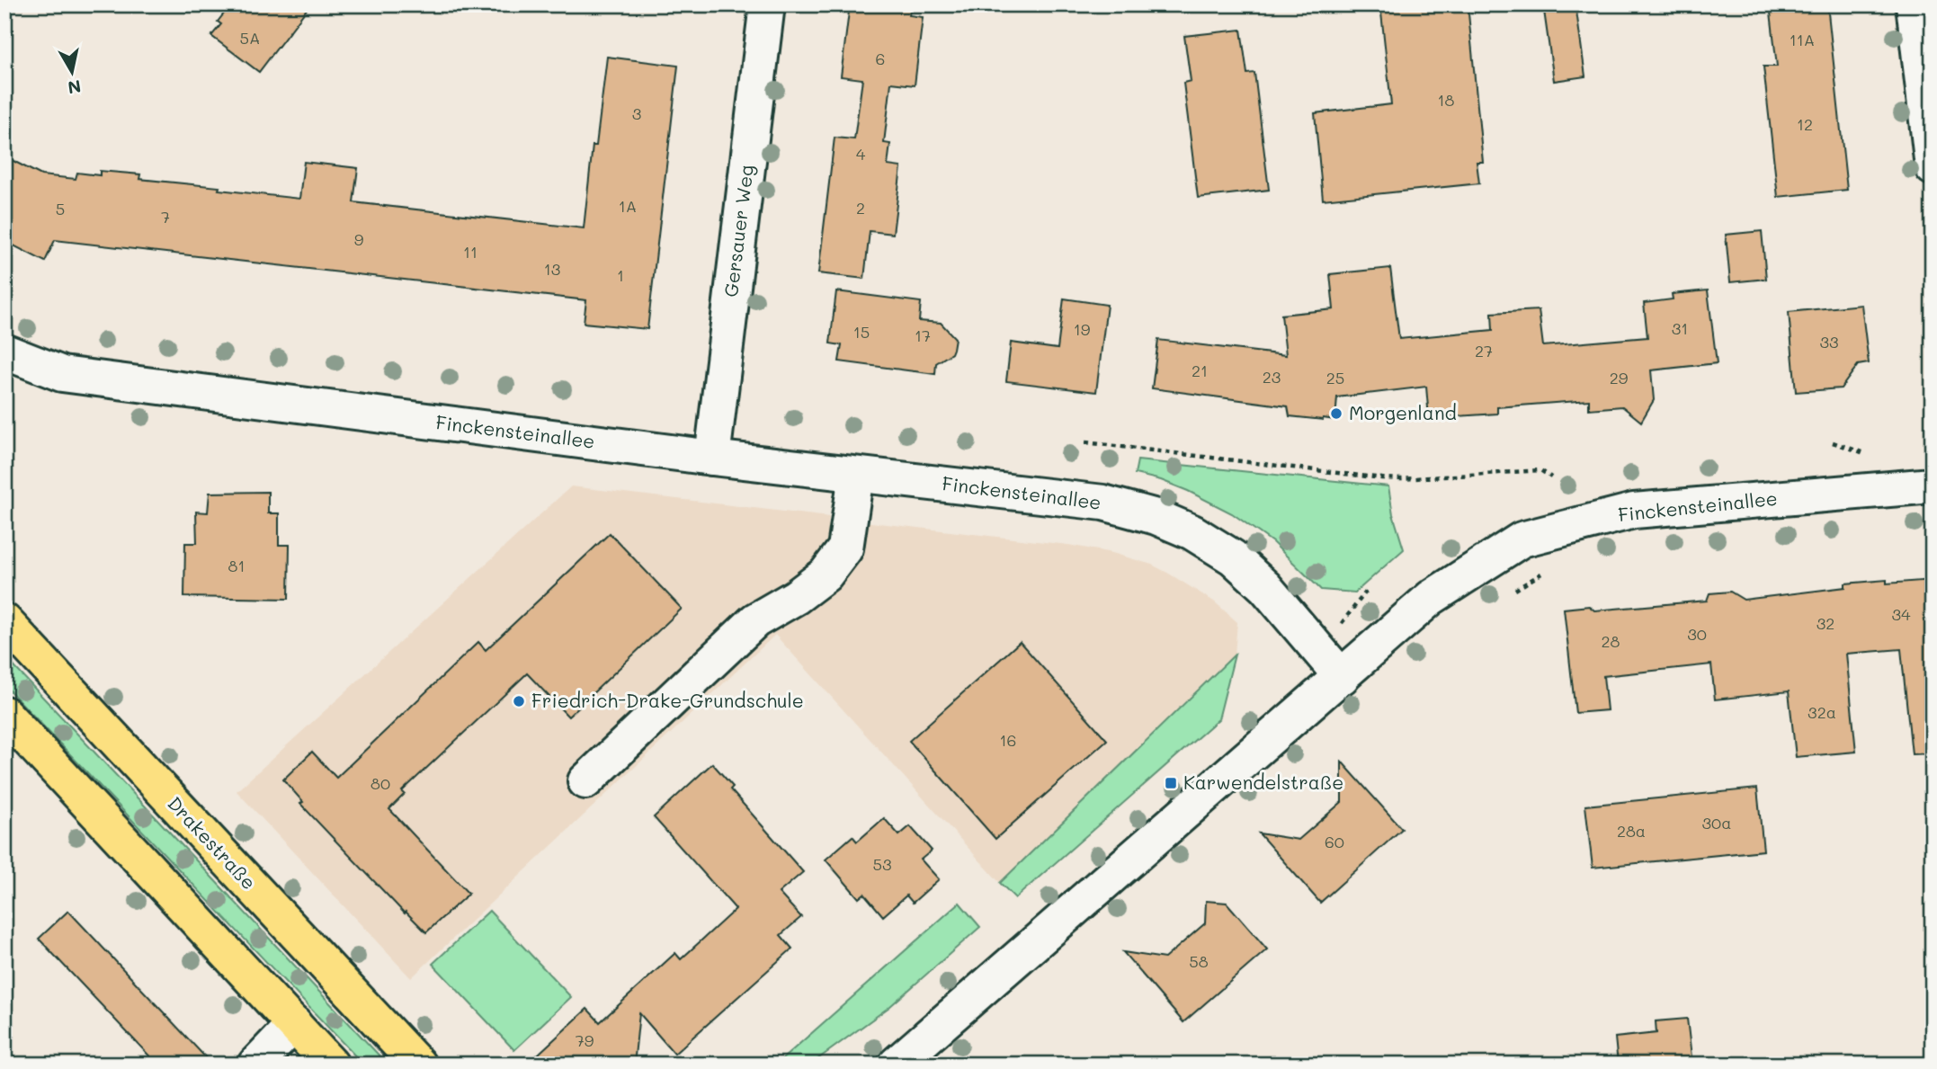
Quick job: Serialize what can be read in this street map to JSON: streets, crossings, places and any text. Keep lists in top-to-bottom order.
{
  "streets": {
    "main road": ["Drakestraße"],
    "street": ["Gersauer Weg", "Finckensteinallee"]
  },
  "crossings": [
    ["Gersauer Weg", "Finckensteinallee"]
  ],
  "places": {
    "other": ["Morgenland", "Friedrich-Drake-Grundschule"],
    "transit": ["Karwendelstraße"]
  },
  "house_numbers": [
    "5A",
    "11A",
    "6",
    "18",
    "3",
    "12",
    "4",
    "1A",
    "2",
    "5",
    "7",
    "9",
    "11",
    "13",
    "1",
    "31",
    "19",
    "15",
    "17",
    "33",
    "27",
    "21",
    "23",
    "25",
    "29",
    "81",
    "34",
    "32",
    "30",
    "28",
    "32a",
    "16",
    "80",
    "30a",
    "28a",
    "60",
    "53",
    "58",
    "79"
  ],
  "north": "bottom"
}
